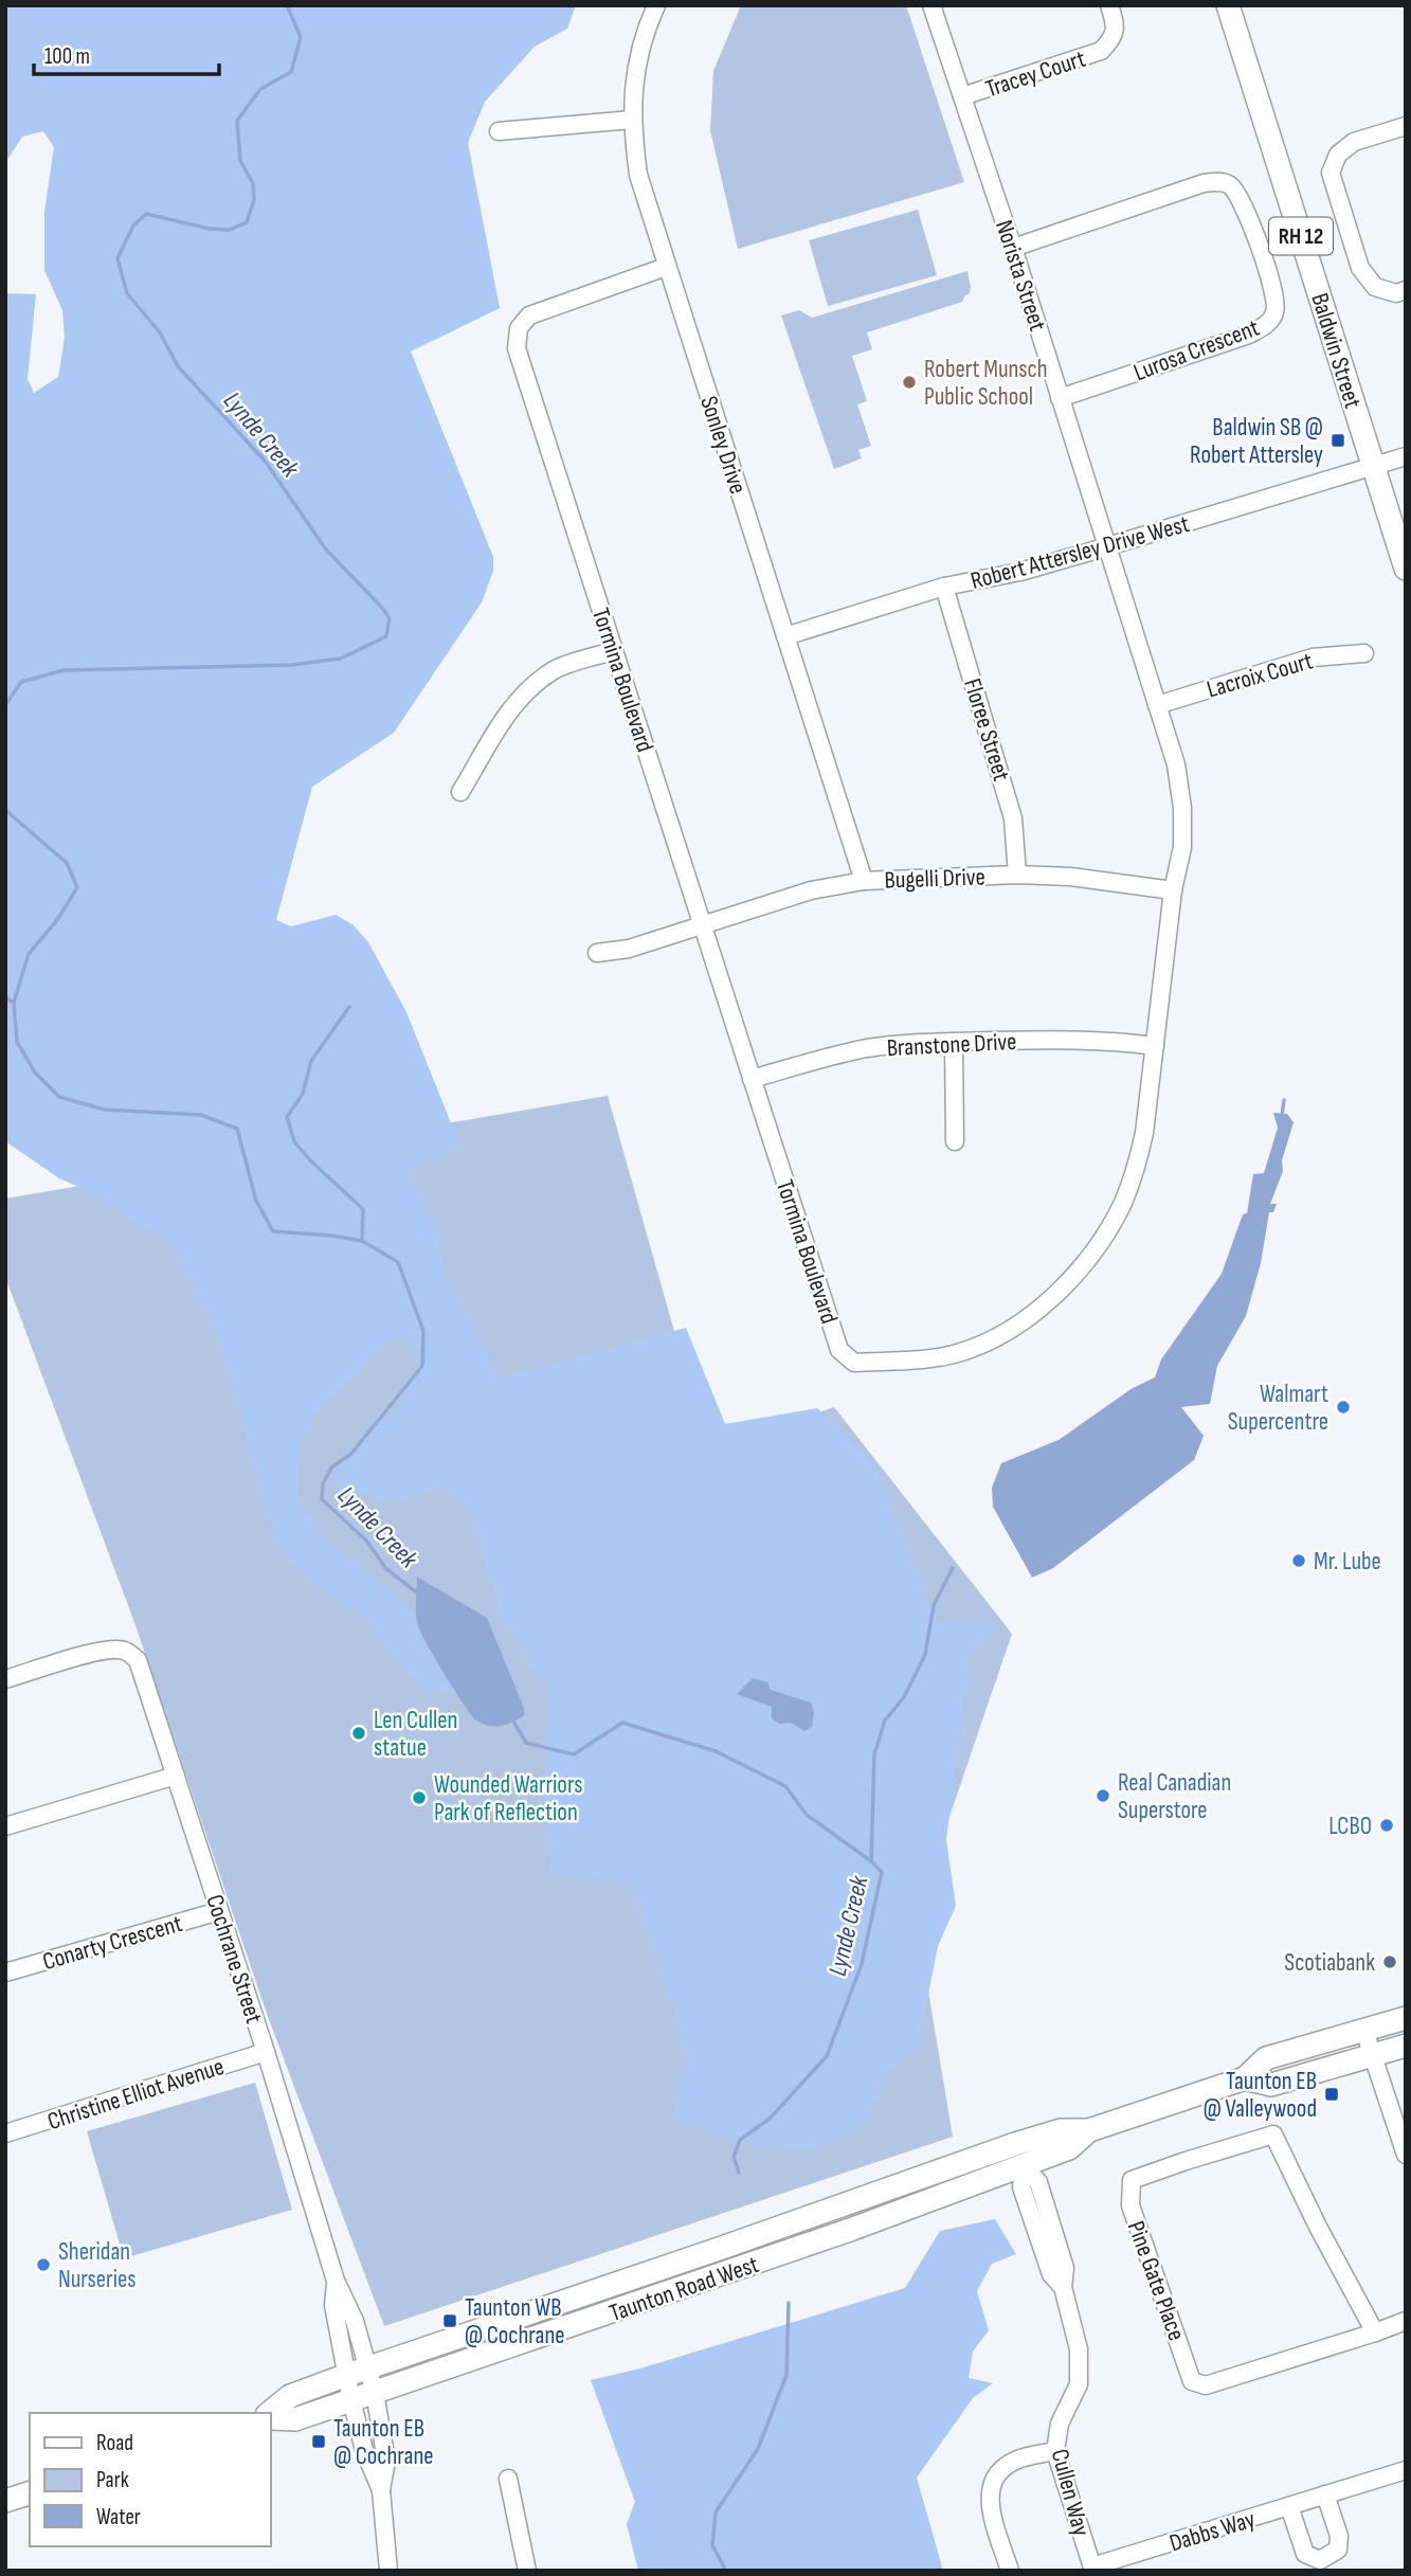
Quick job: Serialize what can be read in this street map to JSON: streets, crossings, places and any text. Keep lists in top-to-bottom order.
{
  "streets": {
    "main road": ["RH 12", "Baldwin Street", "Taunton Road West"],
    "street": [
      "Tracey Court",
      "Norista Street",
      "Lurosa Crescent",
      "Sonley Drive",
      "Robert Attersley Drive West",
      "Lacroix Court",
      "Tormina Boulevard",
      "Floree Street",
      "Bugelli Drive",
      "Branstone Drive",
      "Conarty Crescent",
      "Cochrane Street",
      "Christine Elliot Avenue",
      "Pine Gate Place",
      "Cullen Way",
      "Dabbs Way"
    ]
  },
  "crossings": [
    ["Tracey Court", "Norista Street"],
    ["Norista Street", "Lurosa Crescent"],
    ["Norista Street", "Robert Attersley Drive West"],
    ["Norista Street", "Tormina Boulevard"],
    ["Baldwin Street", "Robert Attersley Drive West"],
    ["Sonley Drive", "Robert Attersley Drive West"],
    ["Sonley Drive", "Tormina Boulevard"],
    ["Sonley Drive", "Bugelli Drive"],
    ["Robert Attersley Drive West", "Tormina Boulevard"],
    ["Robert Attersley Drive West", "Floree Street"],
    ["Lacroix Court", "Tormina Boulevard"],
    ["Tormina Boulevard", "Bugelli Drive"],
    ["Tormina Boulevard", "Branstone Drive"],
    ["Floree Street", "Bugelli Drive"],
    ["Conarty Crescent", "Cochrane Street"],
    ["Cochrane Street", "Christine Elliot Avenue"],
    ["Cochrane Street", "Taunton Road West"],
    ["Taunton Road West", "Cullen Way"],
    ["Cullen Way", "Dabbs Way"]
  ],
  "water": ["Lynde Creek"],
  "places": {
    "other": [
      "Robert Munsch Public School",
      "Walmart Supercentre",
      "Mr. Lube",
      "Len Cullen statue",
      "Real Canadian Superstore",
      "Wounded Warriors Park of Reflection",
      "LCBO",
      "Scotiabank",
      "Sheridan Nurseries"
    ],
    "transit": [
      "Baldwin SB @ Robert Attersley",
      "Taunton EB @ Valleywood",
      "Taunton WB @ Cochrane",
      "Taunton EB @ Cochrane"
    ]
  },
  "legend": ["Road", "Park", "Water"],
  "scale_bar": "100 m"
}
